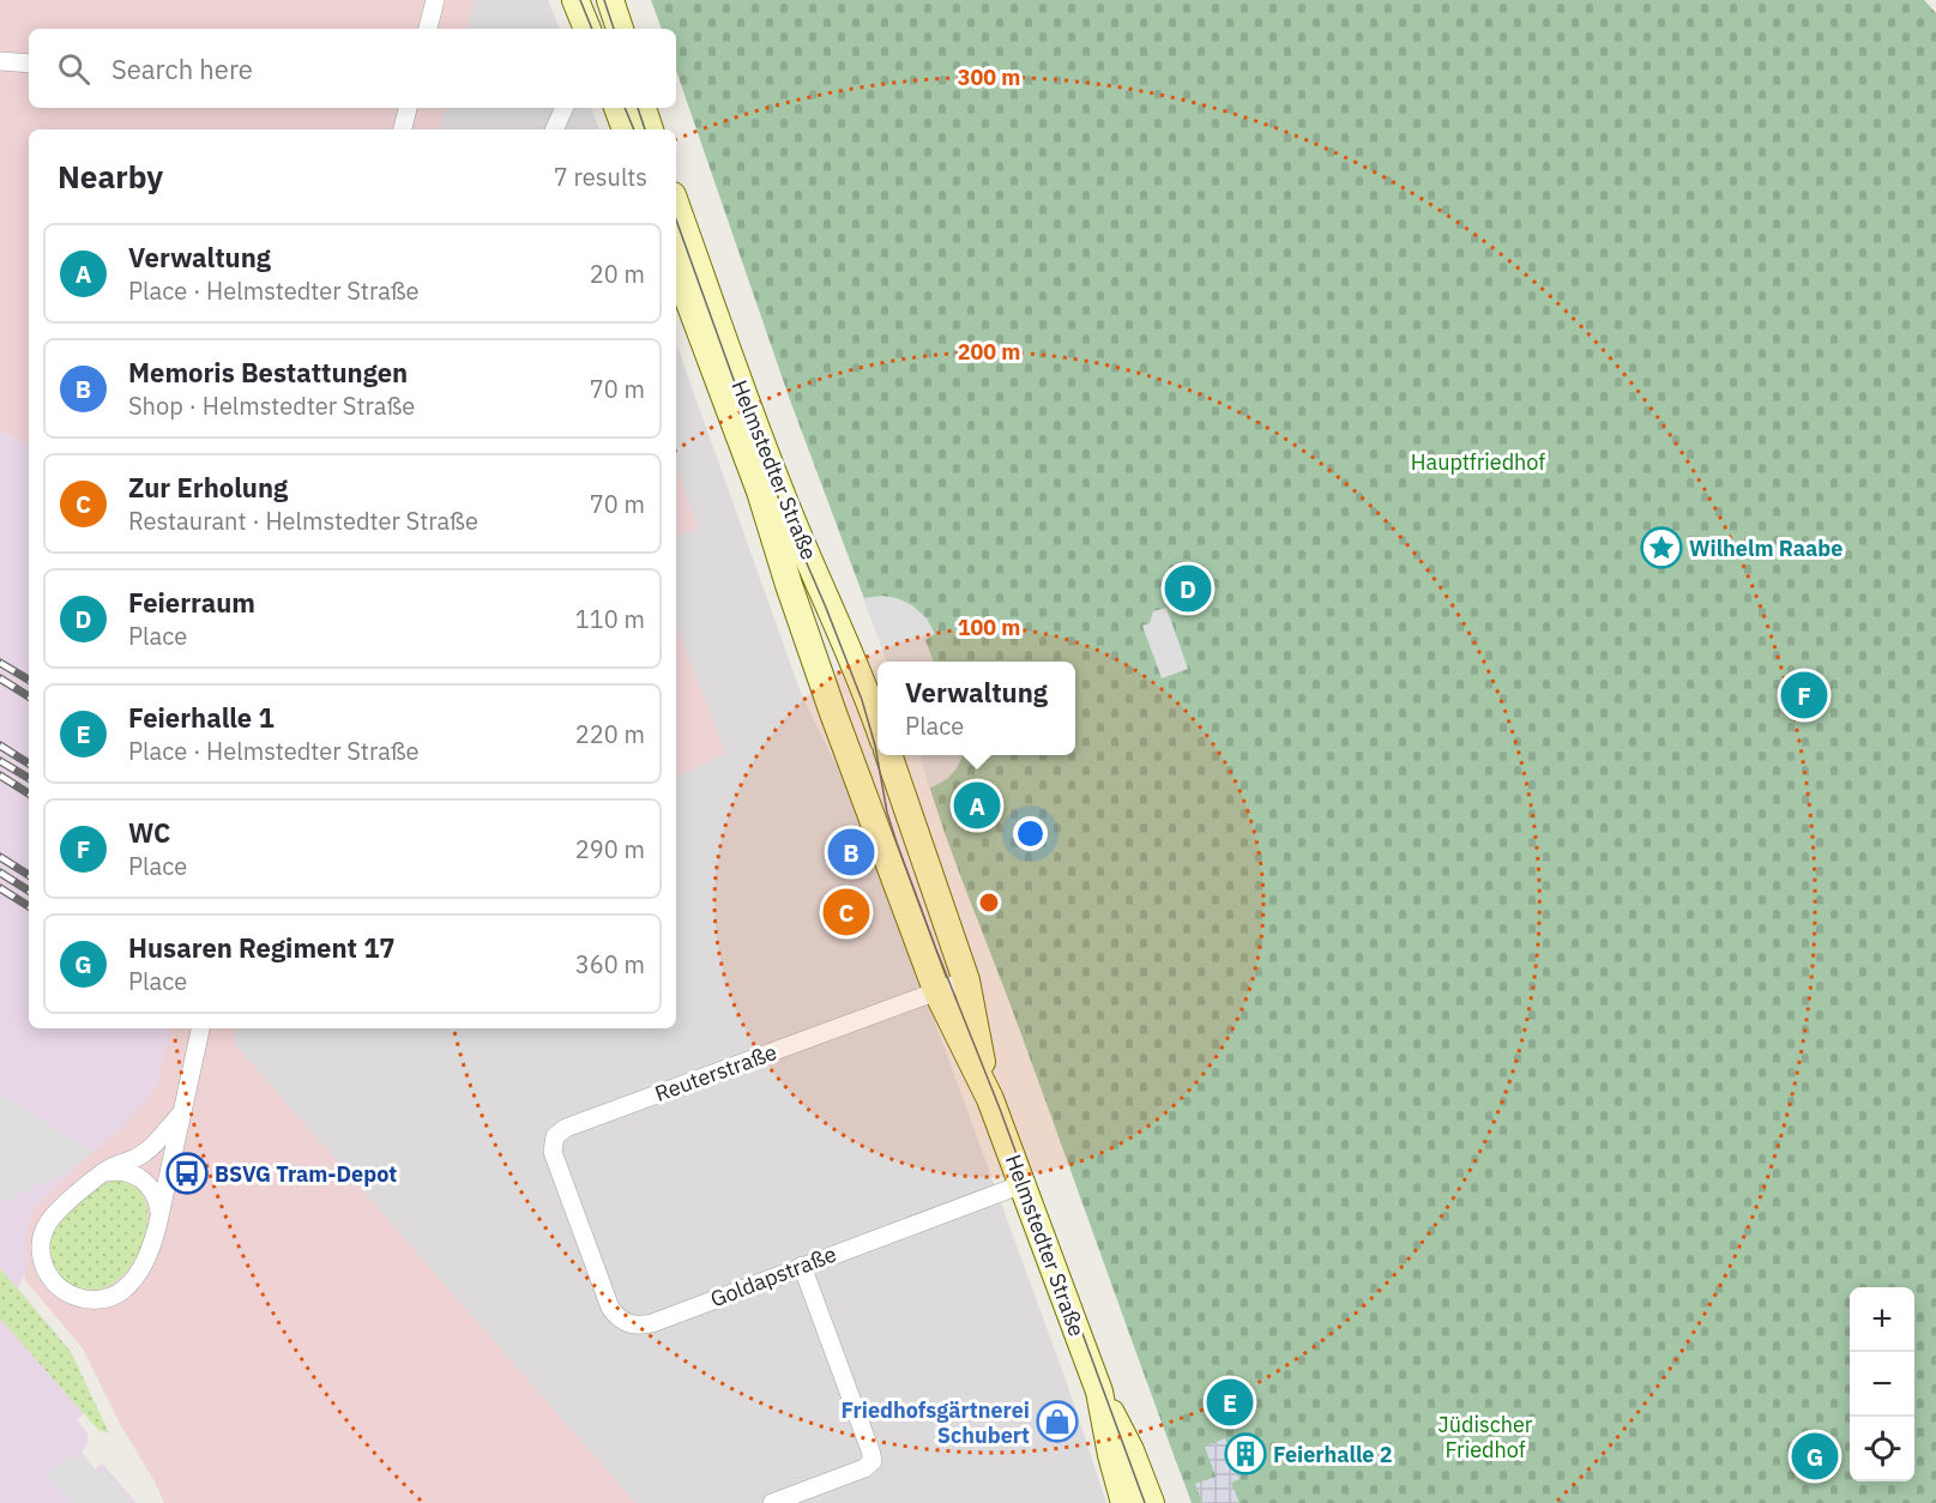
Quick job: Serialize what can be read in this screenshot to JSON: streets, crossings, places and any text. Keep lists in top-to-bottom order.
{
  "streets": {
    "main road": ["Helmstedter Straße"],
    "street": ["Reuterstraße", "Goldapstraße"]
  },
  "crossings": [
    ["Helmstedter Straße", "Reuterstraße"],
    ["Helmstedter Straße", "Goldapstraße"],
    ["Reuterstraße", "Goldapstraße"]
  ],
  "parks": ["Hauptfriedhof", "Jüdischer Friedhof"],
  "places": {
    "place": ["Wilhelm Raabe"],
    "bus stop": ["BSVG Tram-Depot"],
    "shop": ["Friedhofsgärtnerei Schubert"],
    "building": ["Feierhalle 2"]
  },
  "page": {
    "search": "Search here",
    "heading": ["Nearby", "7 results"],
    "list": [
      {
        "mark": "A",
        "name": "Verwaltung",
        "note": "Place · Helmstedter Straße",
        "value": "20 m"
      },
      {
        "mark": "B",
        "name": "Memoris Bestattungen",
        "note": "Shop · Helmstedter Straße",
        "value": "70 m"
      },
      {
        "mark": "C",
        "name": "Zur Erholung",
        "note": "Restaurant · Helmstedter Straße",
        "value": "70 m"
      },
      {
        "mark": "D",
        "name": "Feierraum",
        "note": "Place",
        "value": "110 m"
      },
      {
        "mark": "E",
        "name": "Feierhalle 1",
        "note": "Place · Helmstedter Straße",
        "value": "220 m"
      },
      {
        "mark": "F",
        "name": "WC",
        "note": "Place",
        "value": "290 m"
      },
      {
        "mark": "G",
        "name": "Husaren Regiment 17",
        "note": "Place",
        "value": "360 m"
      }
    ],
    "pins": [
      "D",
      "F",
      "A",
      "B",
      "C",
      "E",
      "G"
    ],
    "popup": ["Verwaltung", "Place"],
    "map_buttons": ["+", "−"]
  },
  "rings": ["300 m", "200 m", "100 m"]
}
